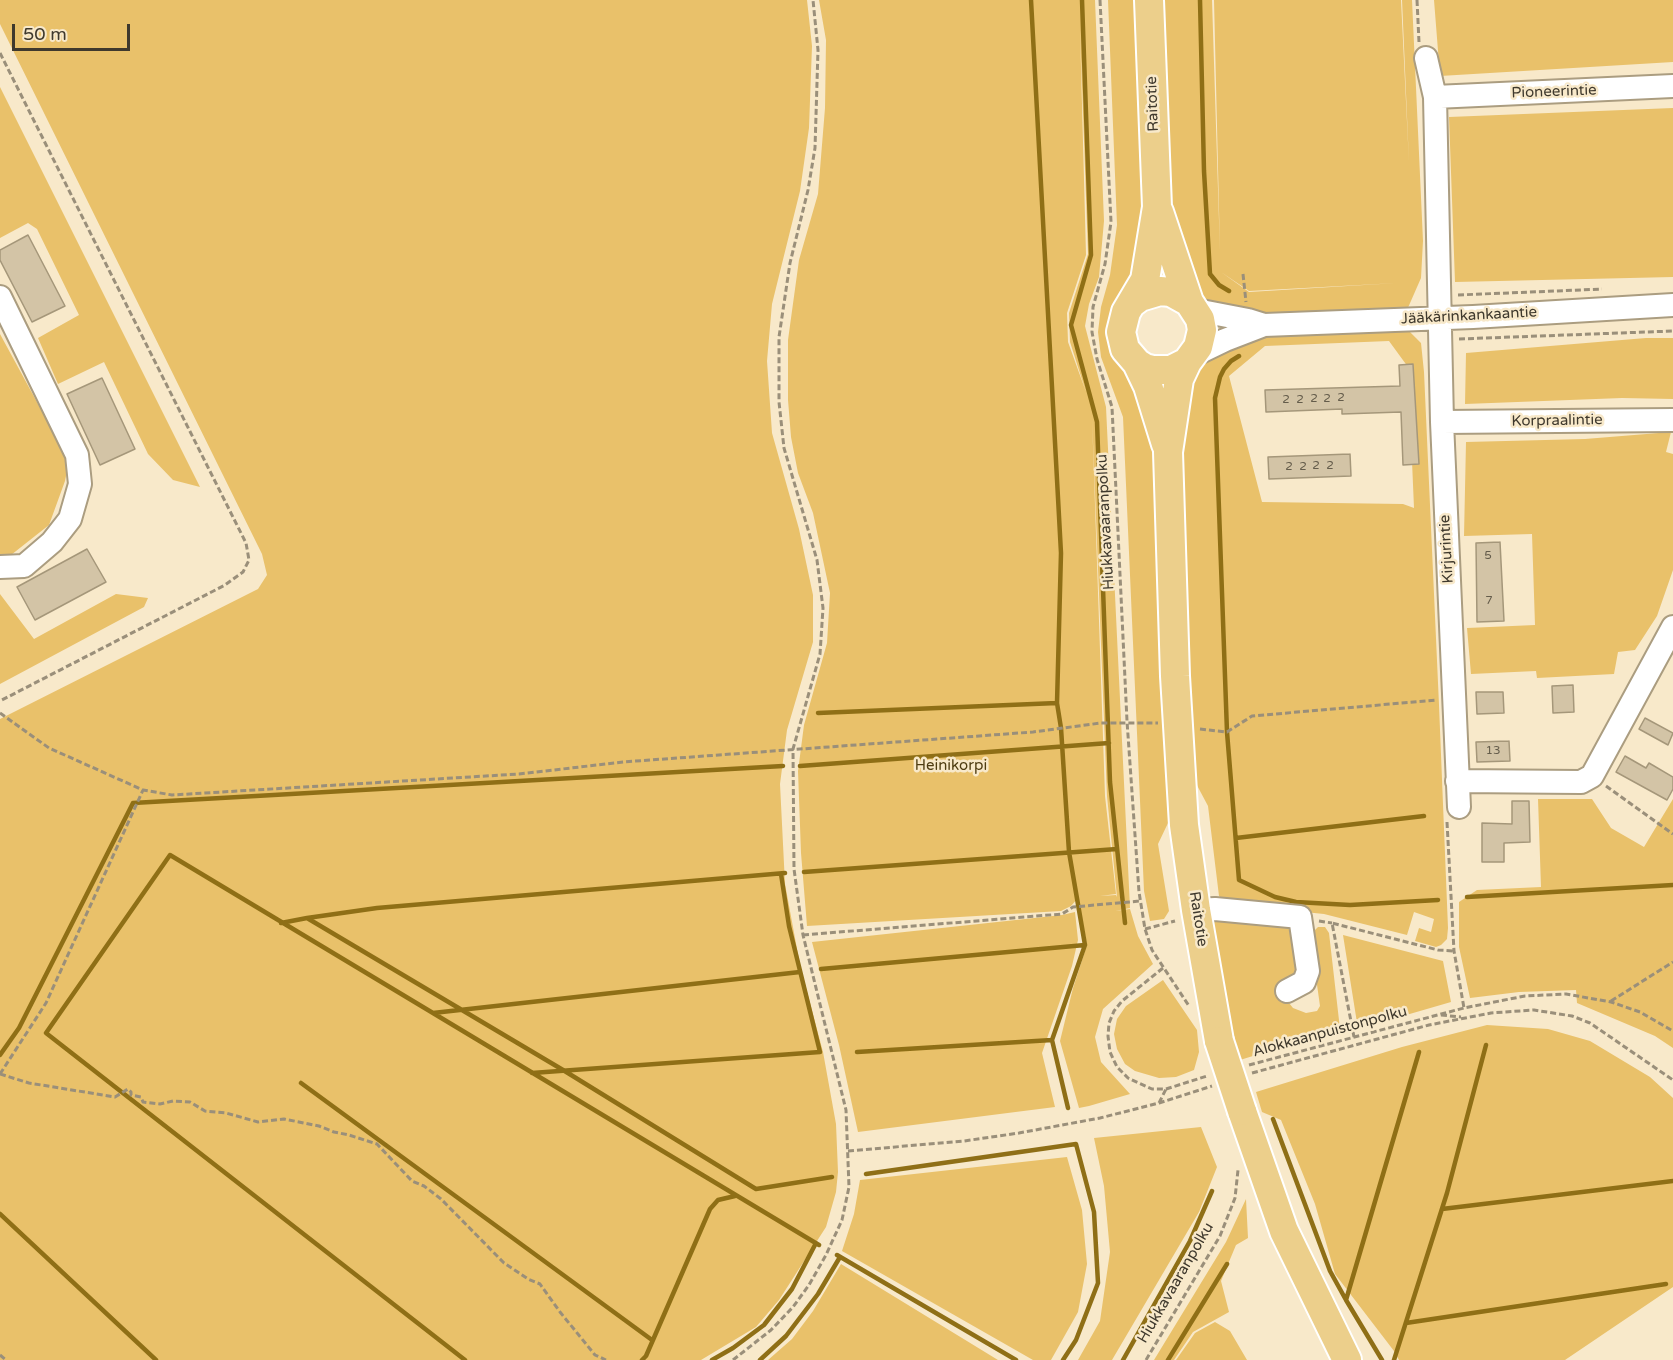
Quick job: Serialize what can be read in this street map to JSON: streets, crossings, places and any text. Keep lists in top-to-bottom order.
{
  "streets": {
    "main road": ["Raitotie"],
    "street": [
      "Pioneerintie",
      "Jääkärinkankaantie",
      "Korpraalintie",
      "Kirjurintie"
    ],
    "path": ["Hiukkavaaranpolku", "Alokkaanpuistonpolku"]
  },
  "crossings": [
    ["Raitotie", "Jääkärinkankaantie"],
    ["Jääkärinkankaantie", "Kirjurintie"],
    ["Korpraalintie", "Kirjurintie"]
  ],
  "parks": ["Heinikorpi"],
  "house_numbers": [
    "2",
    "2",
    "2",
    "2",
    "2",
    "2",
    "2",
    "2",
    "2",
    "5",
    "7",
    "13"
  ],
  "scale_bar": "50 m"
}
